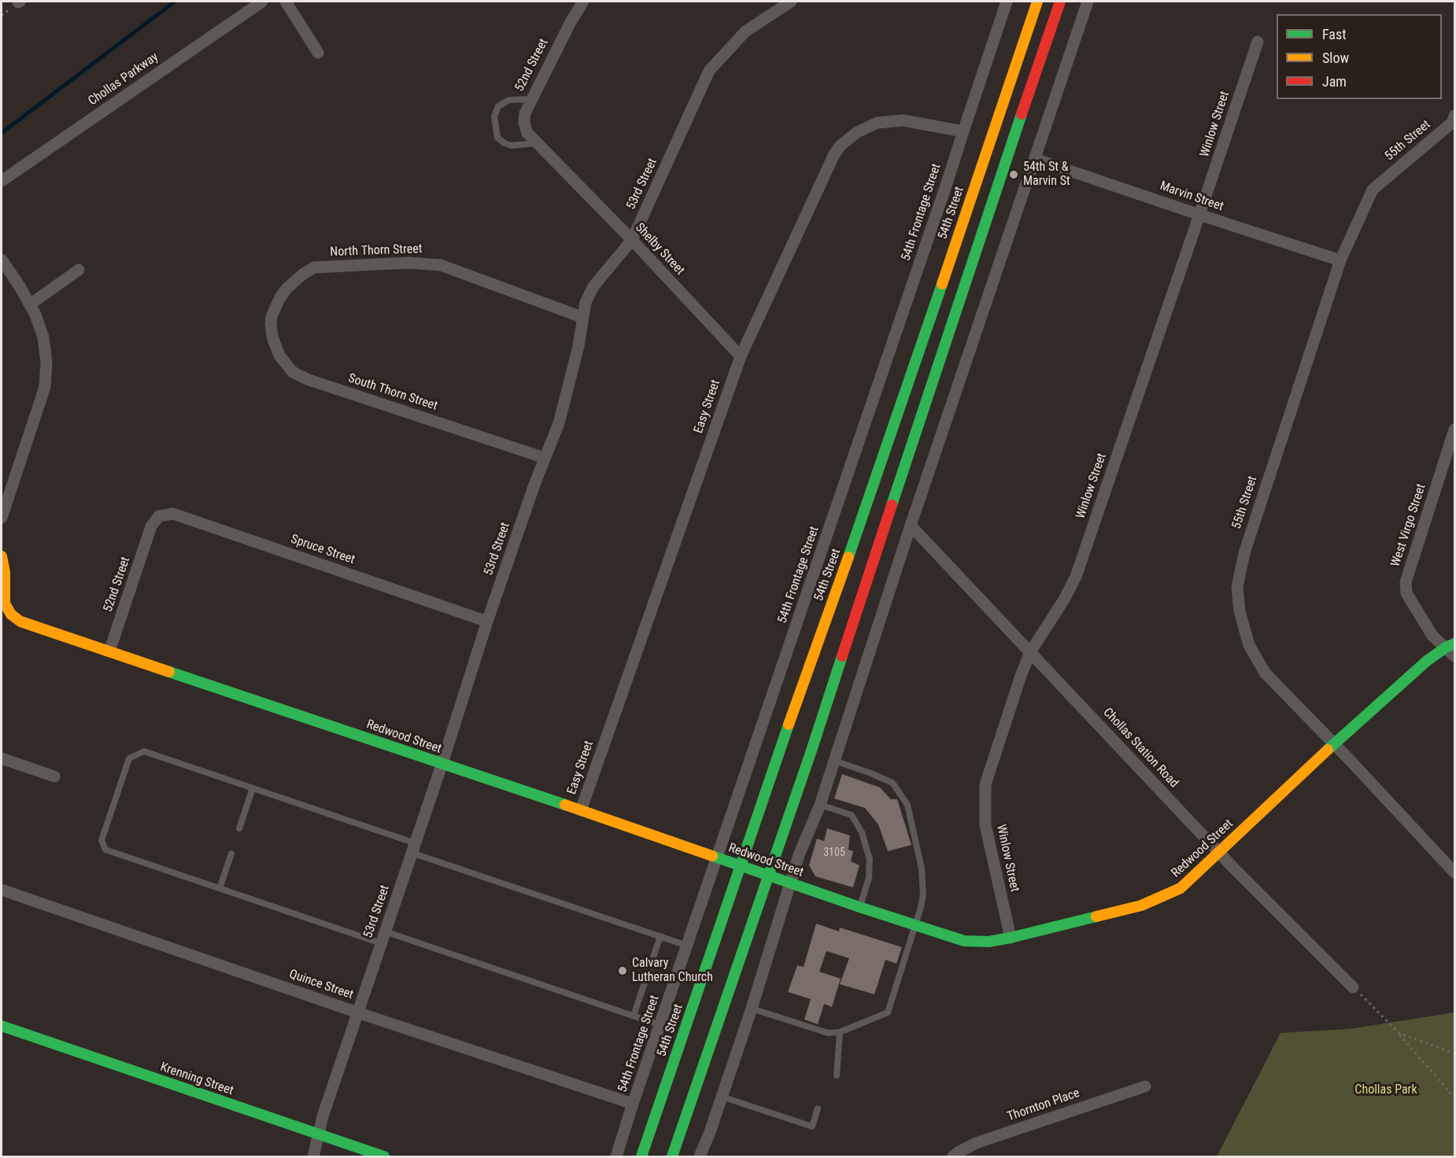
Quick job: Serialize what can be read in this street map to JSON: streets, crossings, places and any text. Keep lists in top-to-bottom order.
{
  "streets": {
    "main road": ["54th Street", "Redwood Street", "Krenning Street"],
    "street": [
      "52nd Street",
      "Chollas Parkway",
      "Winlow Street",
      "55th Street",
      "53rd Street",
      "Marvin Street",
      "54th Frontage Street",
      "Shelby Street",
      "North Thorn Street",
      "South Thorn Street",
      "Easy Street",
      "West Virgo Street",
      "Spruce Street",
      "Chollas Station Road",
      "Quince Street",
      "Thornton Place"
    ]
  },
  "crossings": [
    ["52nd Street", "Shelby Street"],
    ["52nd Street", "Spruce Street"],
    ["52nd Street", "Redwood Street"],
    ["Winlow Street", "Marvin Street"],
    ["Winlow Street", "Redwood Street"],
    ["Winlow Street", "Chollas Station Road"],
    ["55th Street", "Marvin Street"],
    ["55th Street", "Redwood Street"],
    ["53rd Street", "Shelby Street"],
    ["53rd Street", "North Thorn Street"],
    ["53rd Street", "South Thorn Street"],
    ["53rd Street", "Spruce Street"],
    ["53rd Street", "Redwood Street"],
    ["53rd Street", "Quince Street"],
    ["53rd Street", "Krenning Street"],
    ["54th Frontage Street", "Easy Street"],
    ["54th Frontage Street", "Redwood Street"],
    ["54th Frontage Street", "Quince Street"],
    ["54th Street", "Redwood Street"],
    ["Shelby Street", "Easy Street"],
    ["North Thorn Street", "South Thorn Street"],
    ["Easy Street", "Redwood Street"],
    ["West Virgo Street", "Redwood Street"],
    ["Redwood Street", "Chollas Station Road"]
  ],
  "parks": ["Chollas Park"],
  "places": ["54th St & Marvin St", "Calvary Lutheran Church"],
  "house_numbers": ["3105"],
  "legend": ["Fast", "Slow", "Jam"]
}
